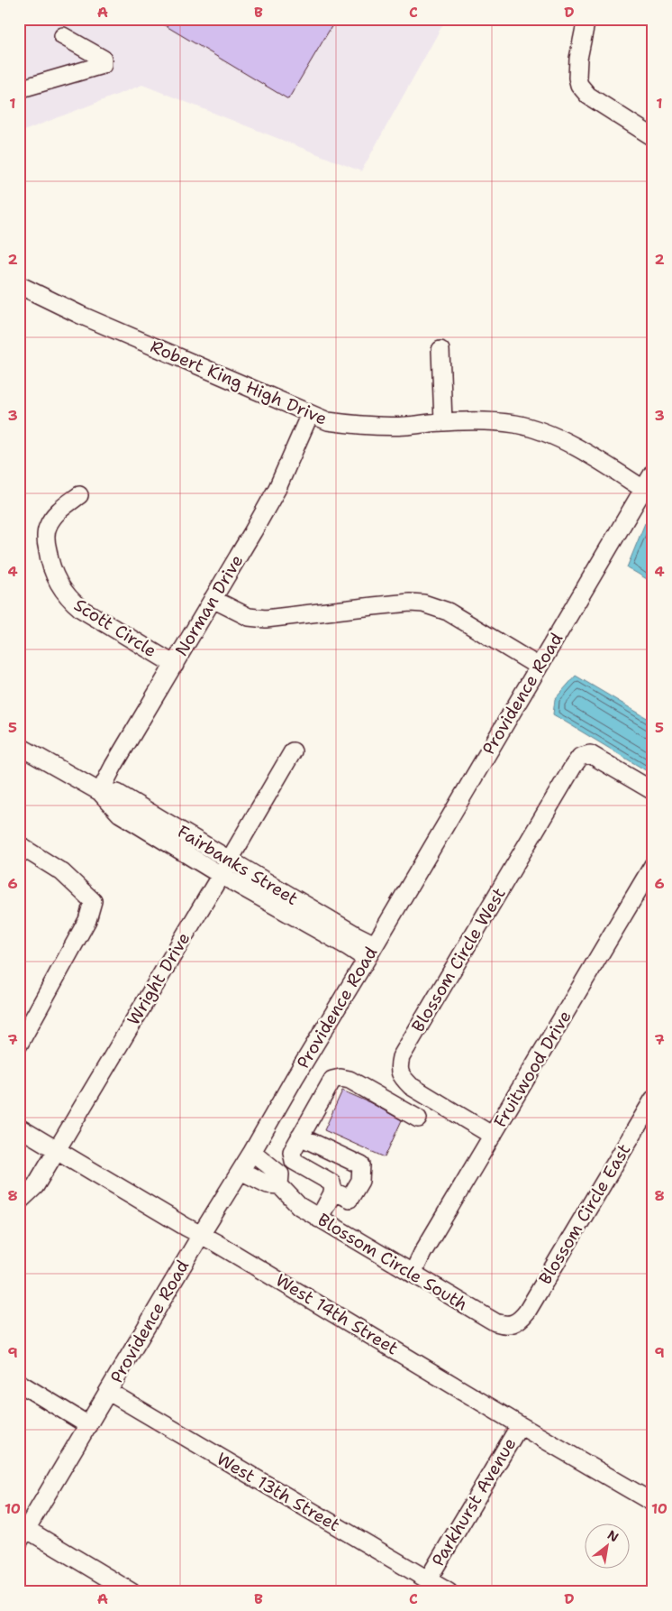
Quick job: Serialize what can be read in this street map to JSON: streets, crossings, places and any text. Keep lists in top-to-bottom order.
{
  "streets": {
    "street": [
      "Robert King High Drive",
      "Norman Drive",
      "Scott Circle",
      "Providence Road",
      "Fairbanks Street",
      "Blossom Circle West",
      "Wright Drive",
      "Fruitwood Drive",
      "Blossom Circle East",
      "Blossom Circle South",
      "West 14th Street",
      "West 13th Street",
      "Parkhurst Avenue"
    ]
  },
  "crossings": [
    ["Robert King High Drive", "Norman Drive"],
    ["Robert King High Drive", "Providence Road"],
    ["Norman Drive", "Scott Circle"],
    ["Norman Drive", "Fairbanks Street"],
    ["Providence Road", "Fairbanks Street"],
    ["Providence Road", "Blossom Circle South"],
    ["Providence Road", "West 14th Street"],
    ["Providence Road", "West 13th Street"],
    ["Fairbanks Street", "Wright Drive"],
    ["Blossom Circle West", "Fruitwood Drive"],
    ["Wright Drive", "West 14th Street"],
    ["Fruitwood Drive", "Blossom Circle South"],
    ["Blossom Circle East", "Blossom Circle South"],
    ["West 14th Street", "Parkhurst Avenue"],
    ["West 13th Street", "Parkhurst Avenue"]
  ],
  "north": "top right",
  "grid": {
    "columns": [
      "A",
      "B",
      "C",
      "D"
    ],
    "rows": [
      "1",
      "2",
      "3",
      "4",
      "5",
      "6",
      "7",
      "8",
      "9",
      "10"
    ]
  }
}
